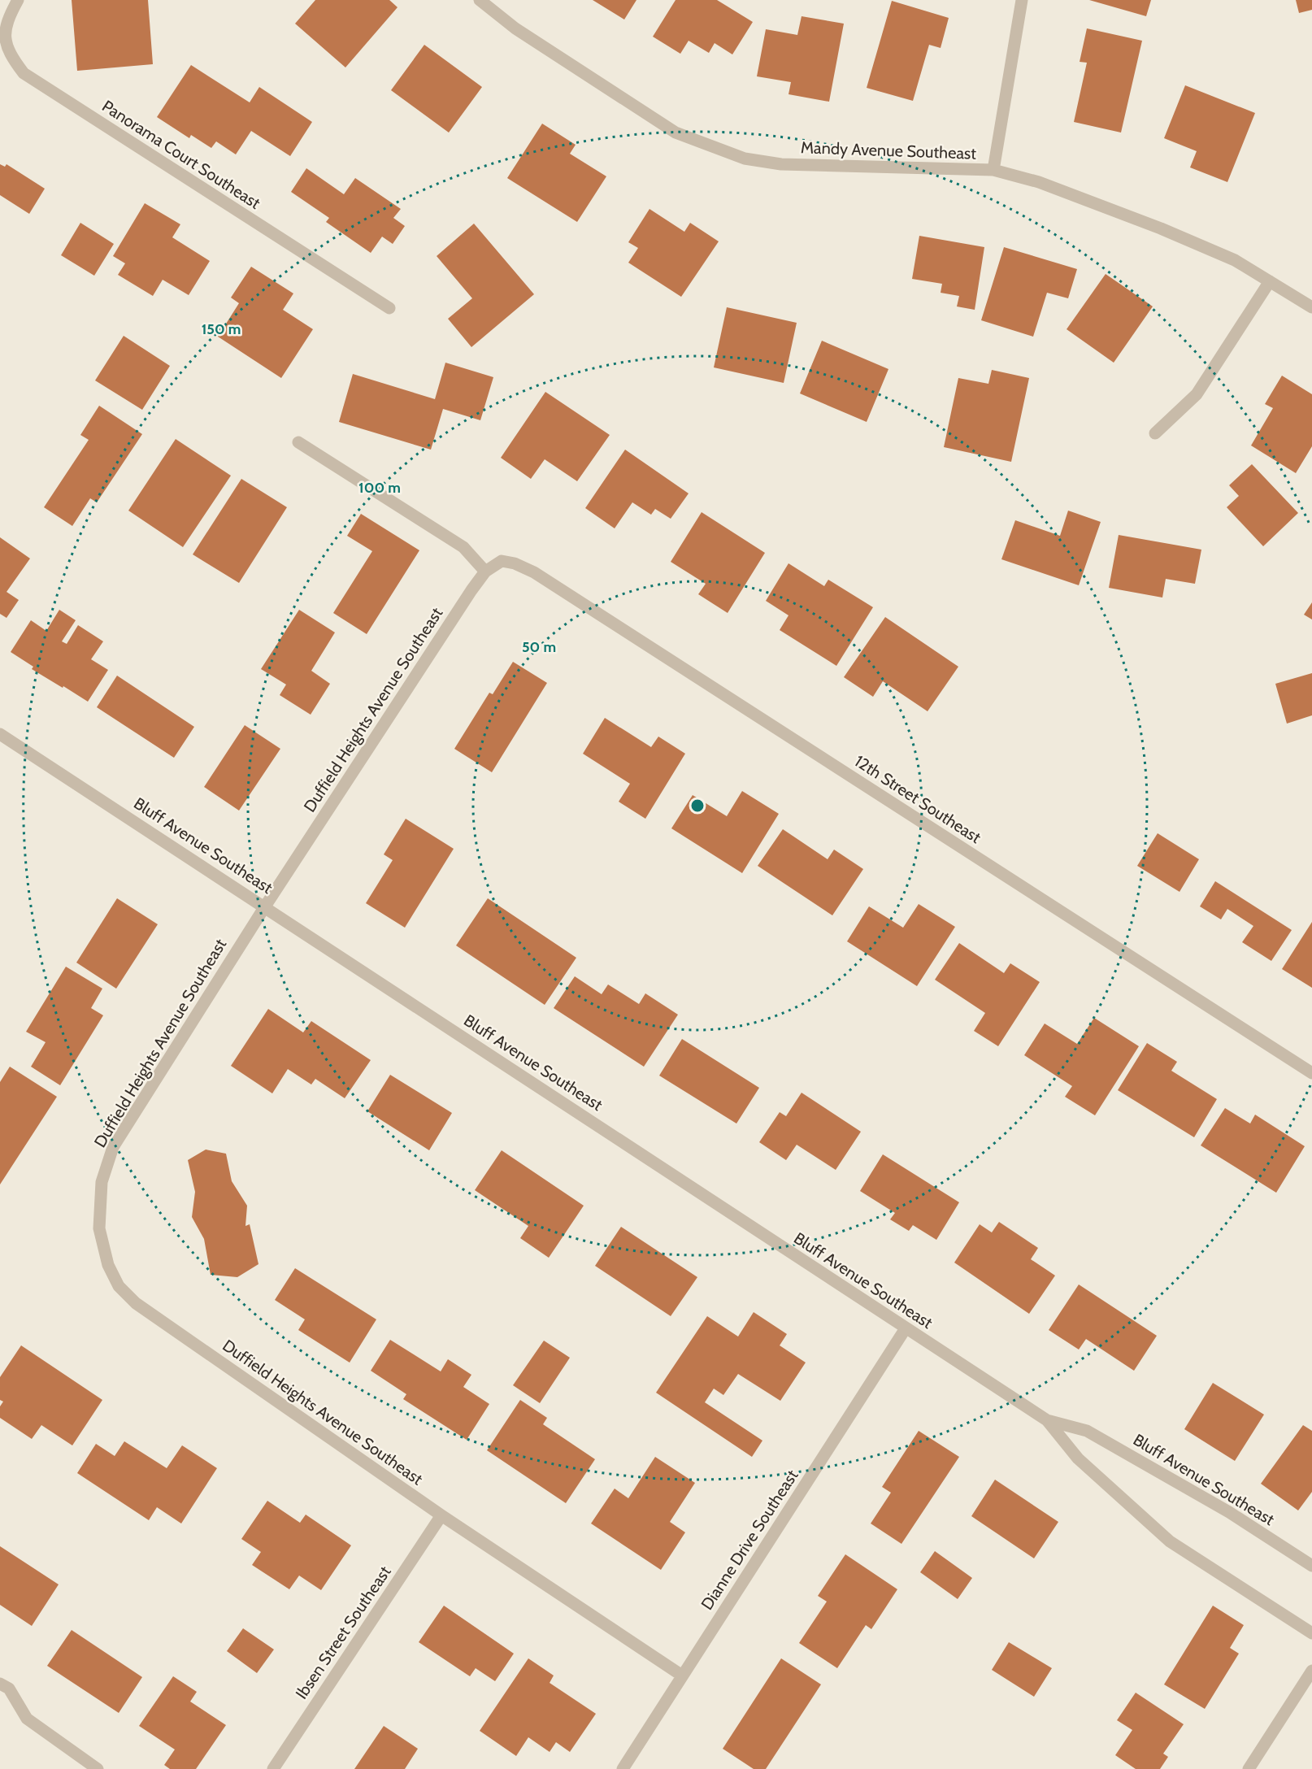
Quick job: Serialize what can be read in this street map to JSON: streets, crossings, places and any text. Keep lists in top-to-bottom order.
{
  "streets": {
    "street": [
      "Mandy Avenue Southeast",
      "Panorama Court Southeast",
      "Duffield Heights Avenue Southeast",
      "12th Street Southeast",
      "Bluff Avenue Southeast",
      "Dianne Drive Southeast",
      "Ibsen Street Southeast"
    ]
  },
  "crossings": [
    ["Duffield Heights Avenue Southeast", "12th Street Southeast"],
    ["Duffield Heights Avenue Southeast", "Bluff Avenue Southeast"],
    ["Duffield Heights Avenue Southeast", "Dianne Drive Southeast"],
    ["Duffield Heights Avenue Southeast", "Ibsen Street Southeast"],
    ["Bluff Avenue Southeast", "Dianne Drive Southeast"]
  ],
  "rings": ["150 m", "100 m", "50 m"]
}
